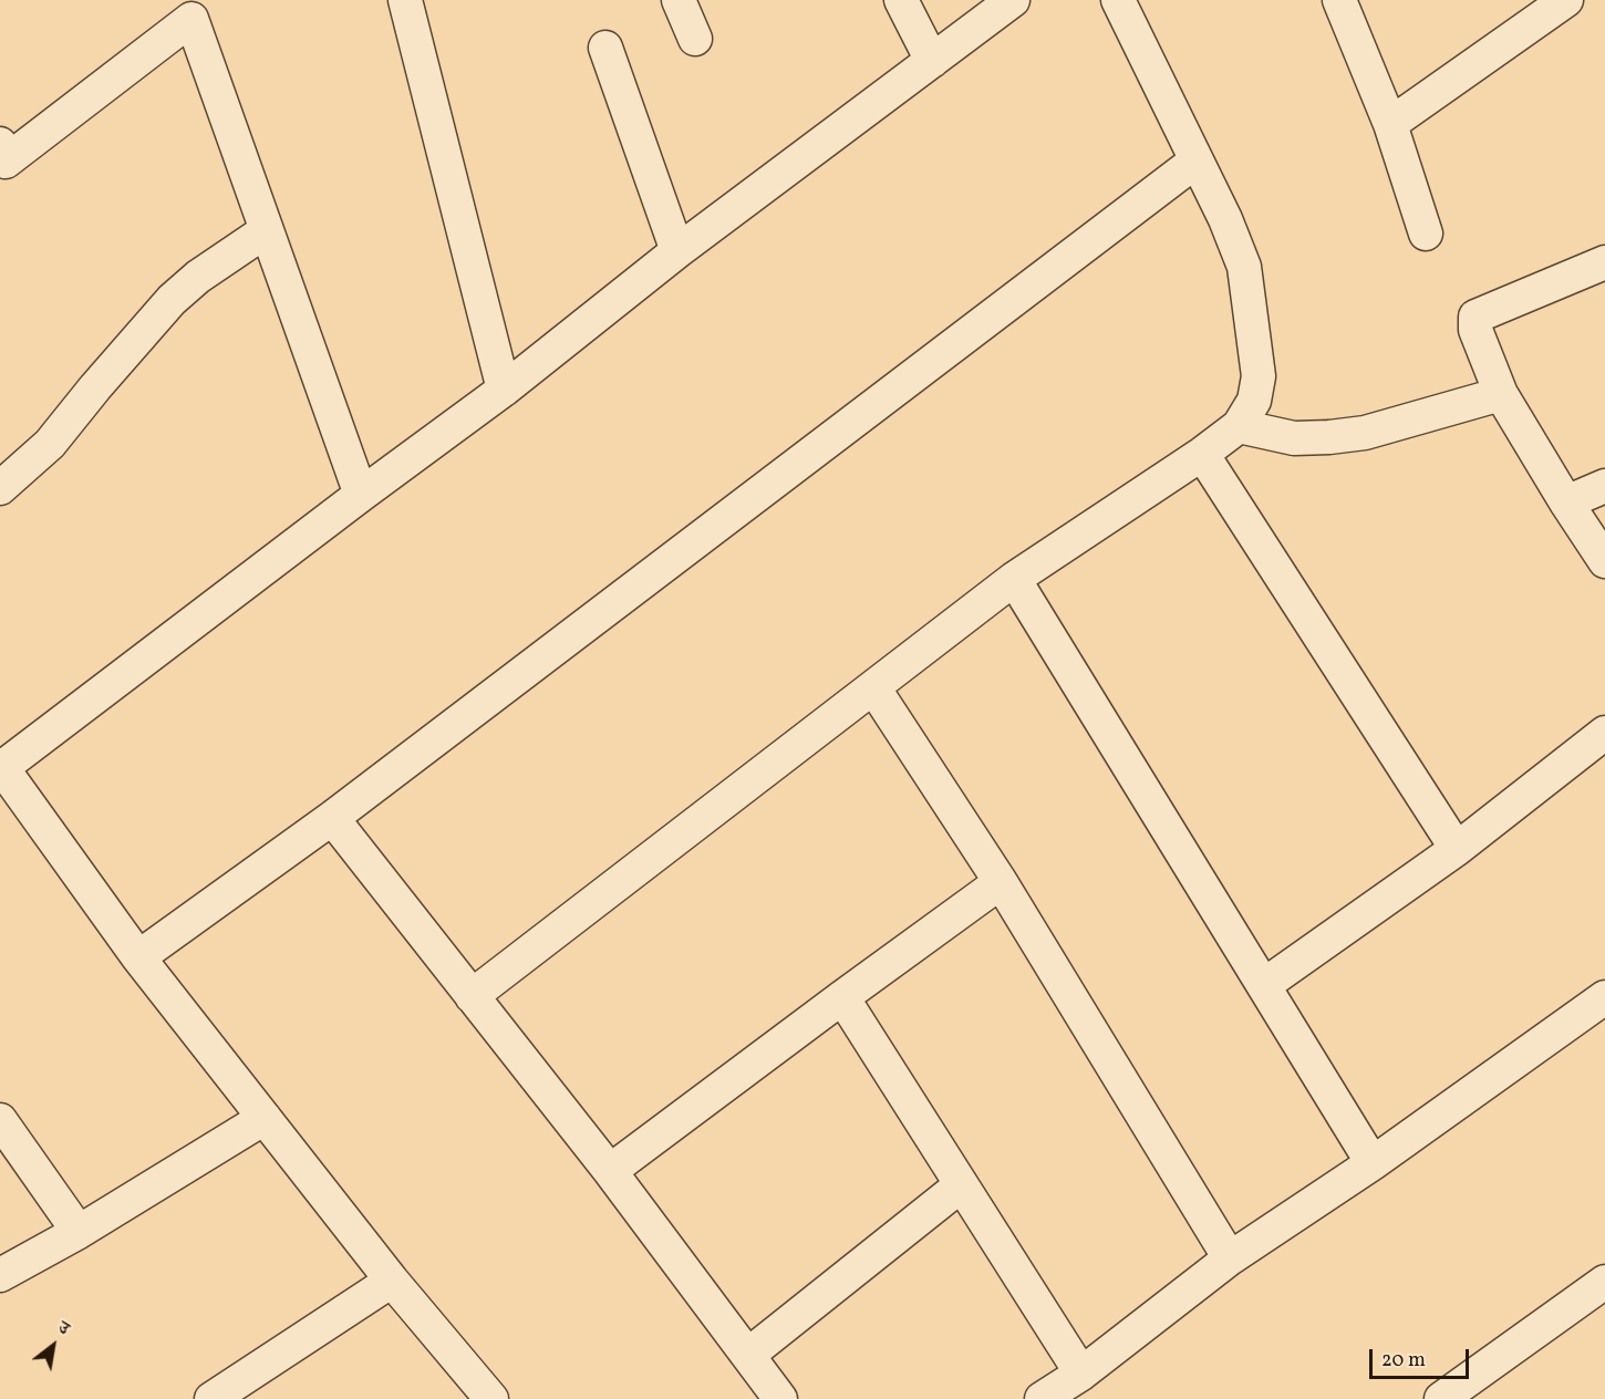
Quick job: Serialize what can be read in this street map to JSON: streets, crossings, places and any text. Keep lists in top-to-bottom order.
{
  "scale_bar": "20 m",
  "north": "top right"
}
